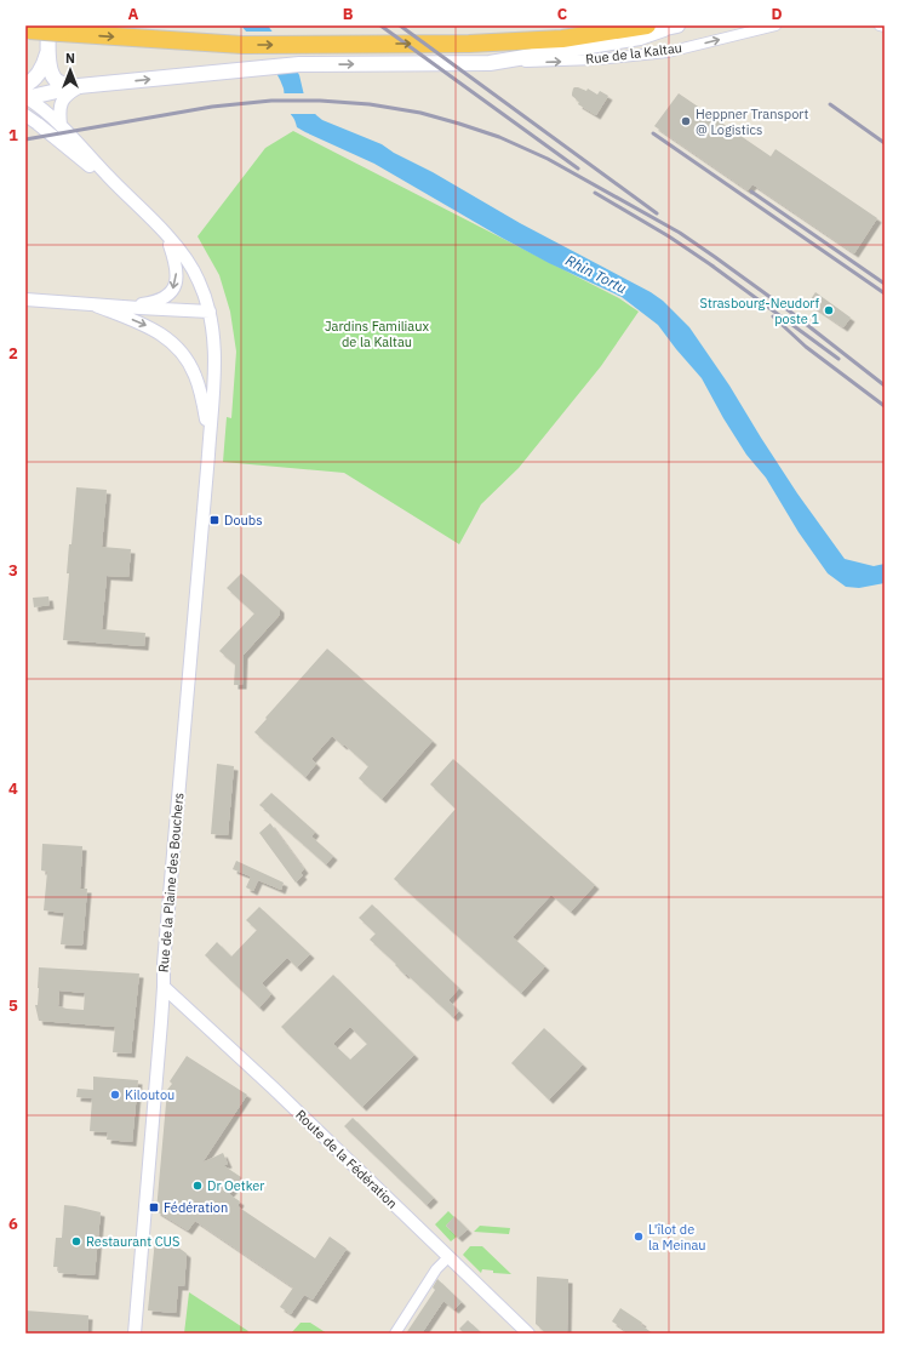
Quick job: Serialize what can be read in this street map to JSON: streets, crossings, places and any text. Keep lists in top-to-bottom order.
{
  "streets": {
    "street": ["Rue de la Kaltau", "Rue de la Plaine des Bouchers", "Route de la Fédération"]
  },
  "crossings": [
    ["Rue de la Plaine des Bouchers", "Route de la Fédération"]
  ],
  "one_way": ["Rue de la Kaltau"],
  "water": ["Rhin Tortu"],
  "parks": ["Jardins Familiaux de la Kaltau"],
  "places": {
    "other": [
      "Heppner Transport @ Logistics",
      "Strasbourg-Neudorf poste 1",
      "Kiloutou",
      "Dr Oetker",
      "L'îlot de la Meinau",
      "Restaurant CUS"
    ],
    "transit": ["Doubs", "Fédération"]
  },
  "north": "top",
  "grid": {
    "columns": [
      "A",
      "B",
      "C",
      "D"
    ],
    "rows": [
      "1",
      "2",
      "3",
      "4",
      "5",
      "6"
    ]
  }
}
